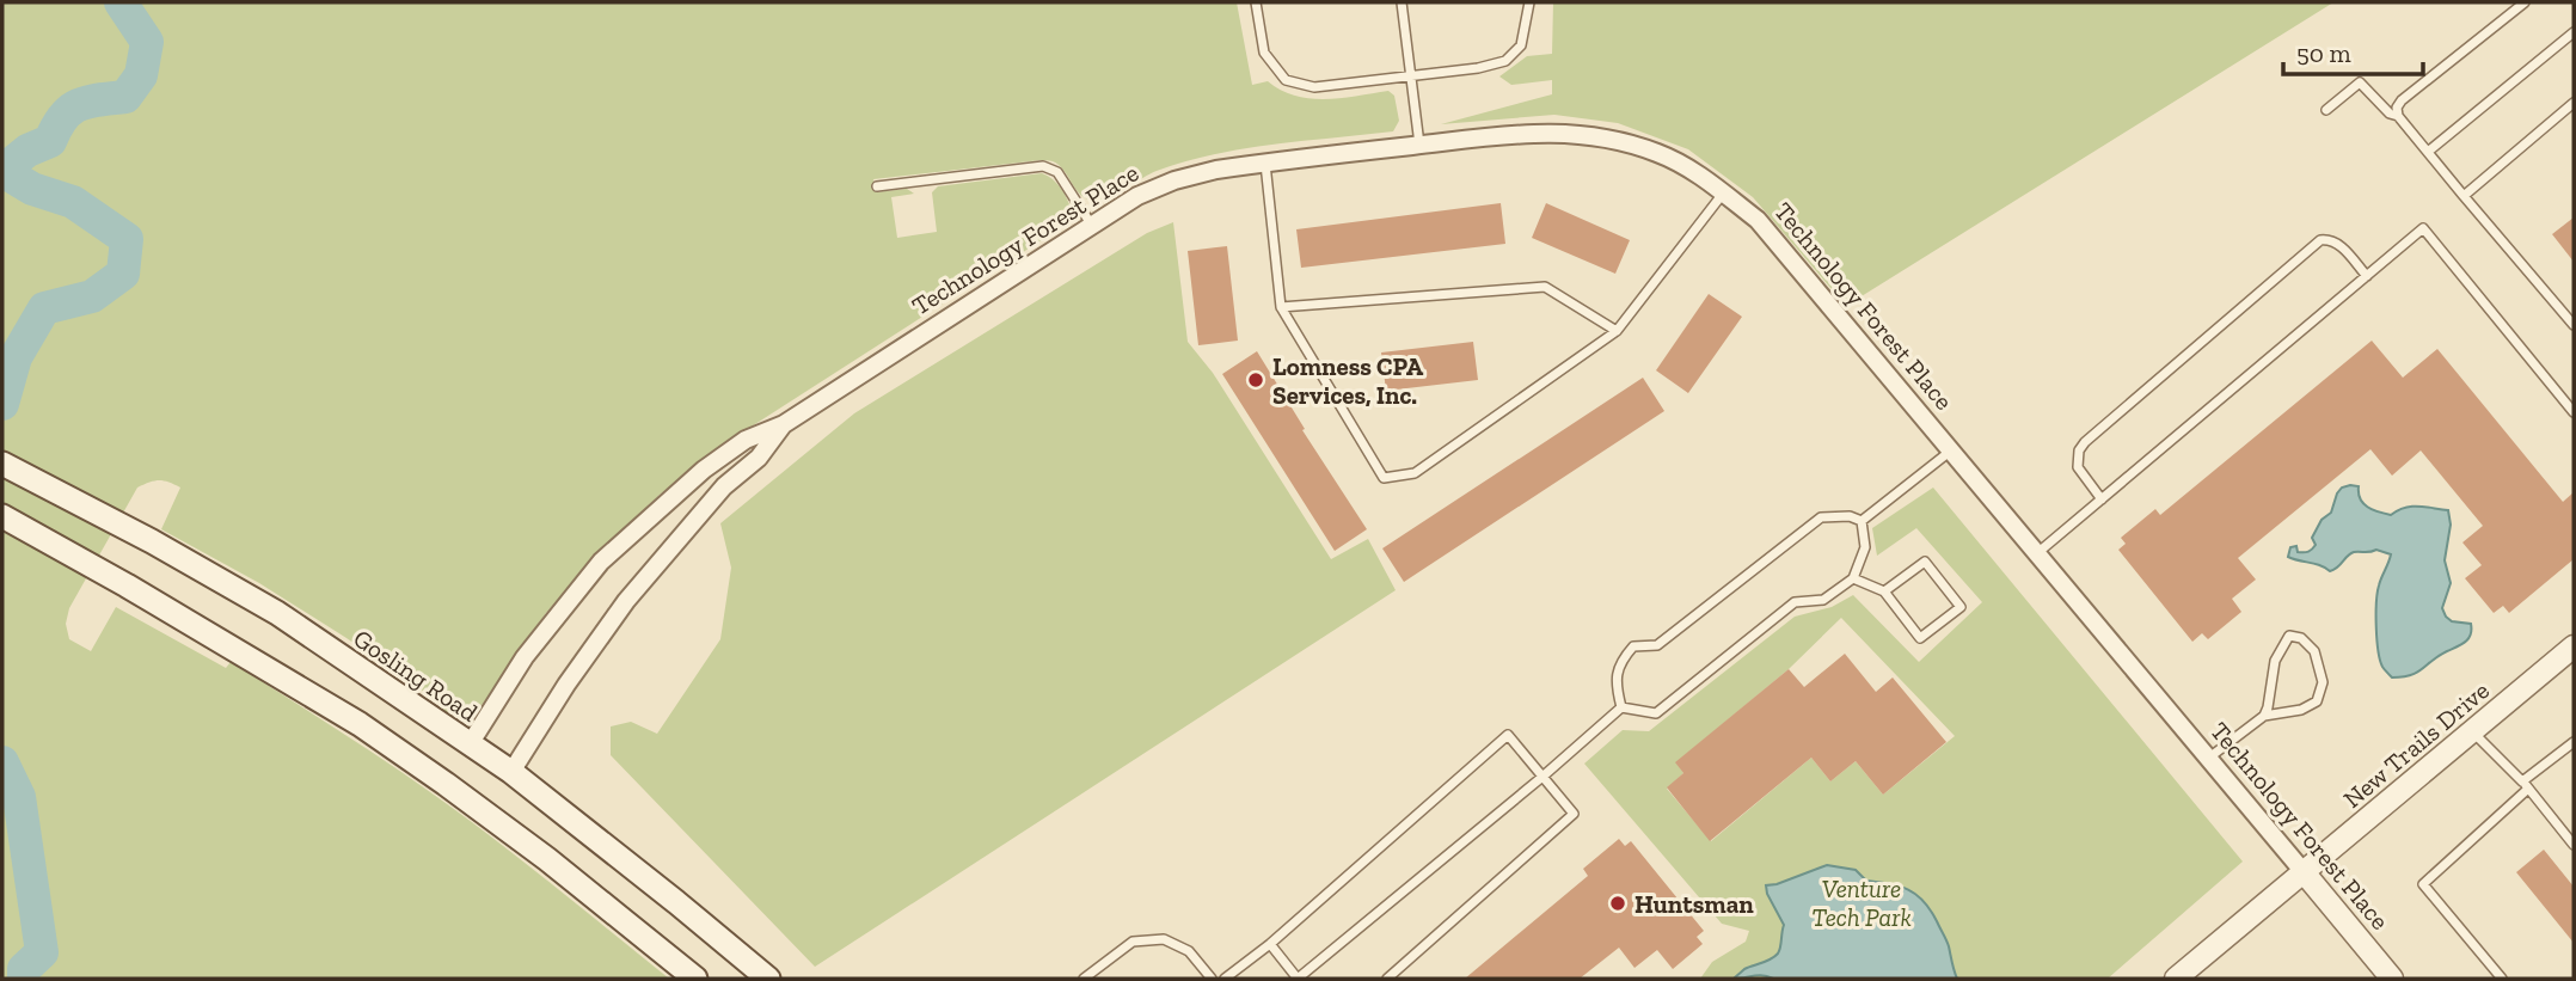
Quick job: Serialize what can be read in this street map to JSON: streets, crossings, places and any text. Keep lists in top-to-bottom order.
{
  "streets": {
    "main road": ["Gosling Road"],
    "street": ["Technology Forest Place", "New Trails Drive"]
  },
  "crossings": [
    ["Technology Forest Place", "Gosling Road"],
    ["Technology Forest Place", "New Trails Drive"]
  ],
  "parks": ["Venture Tech Park"],
  "places": ["Lomness CPA Services, Inc.", "Huntsman"],
  "scale_bar": "50 m"
}
